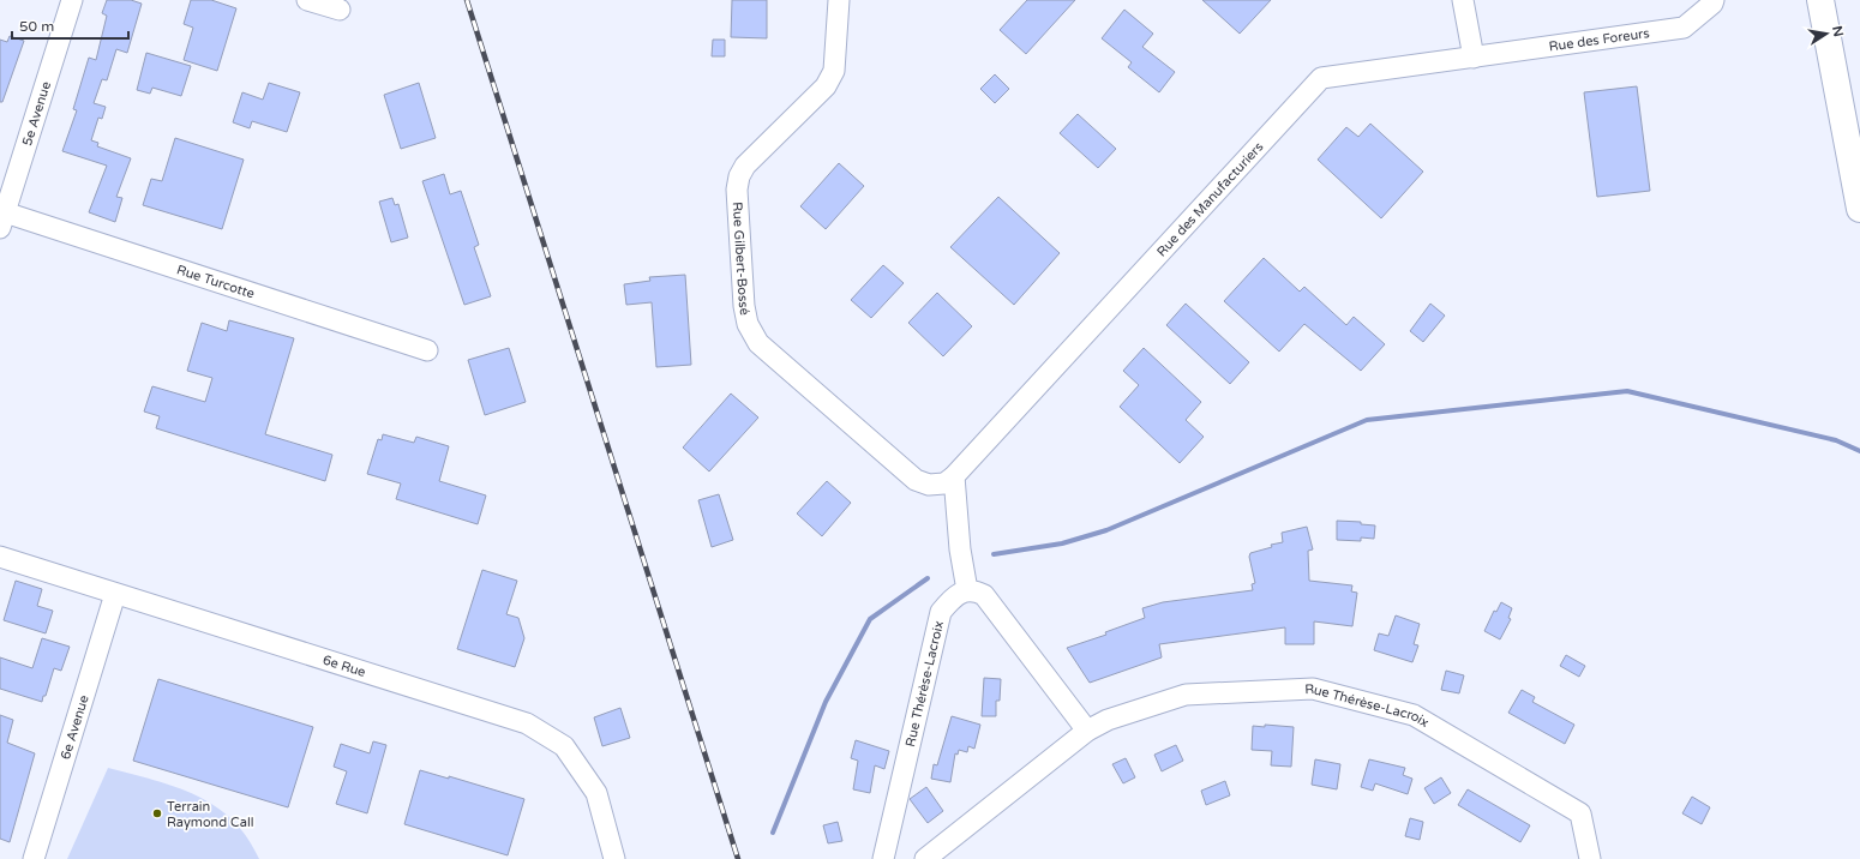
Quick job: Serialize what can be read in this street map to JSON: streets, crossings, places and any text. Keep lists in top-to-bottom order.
{
  "streets": {
    "street": [
      "Rue des Foreurs",
      "5e Avenue",
      "Rue des Manufacturiers",
      "Rue Gilbert-Bossé",
      "Rue Turcotte",
      "6e Rue",
      "Rue Thérèse-Lacroix",
      "6e Avenue"
    ]
  },
  "crossings": [
    ["Rue des Foreurs", "Rue des Manufacturiers"],
    ["5e Avenue", "Rue Turcotte"],
    ["Rue des Manufacturiers", "Rue Gilbert-Bossé"],
    ["6e Rue", "6e Avenue"]
  ],
  "places": ["Terrain Raymond Call"],
  "scale_bar": "50 m",
  "north": "right"
}
